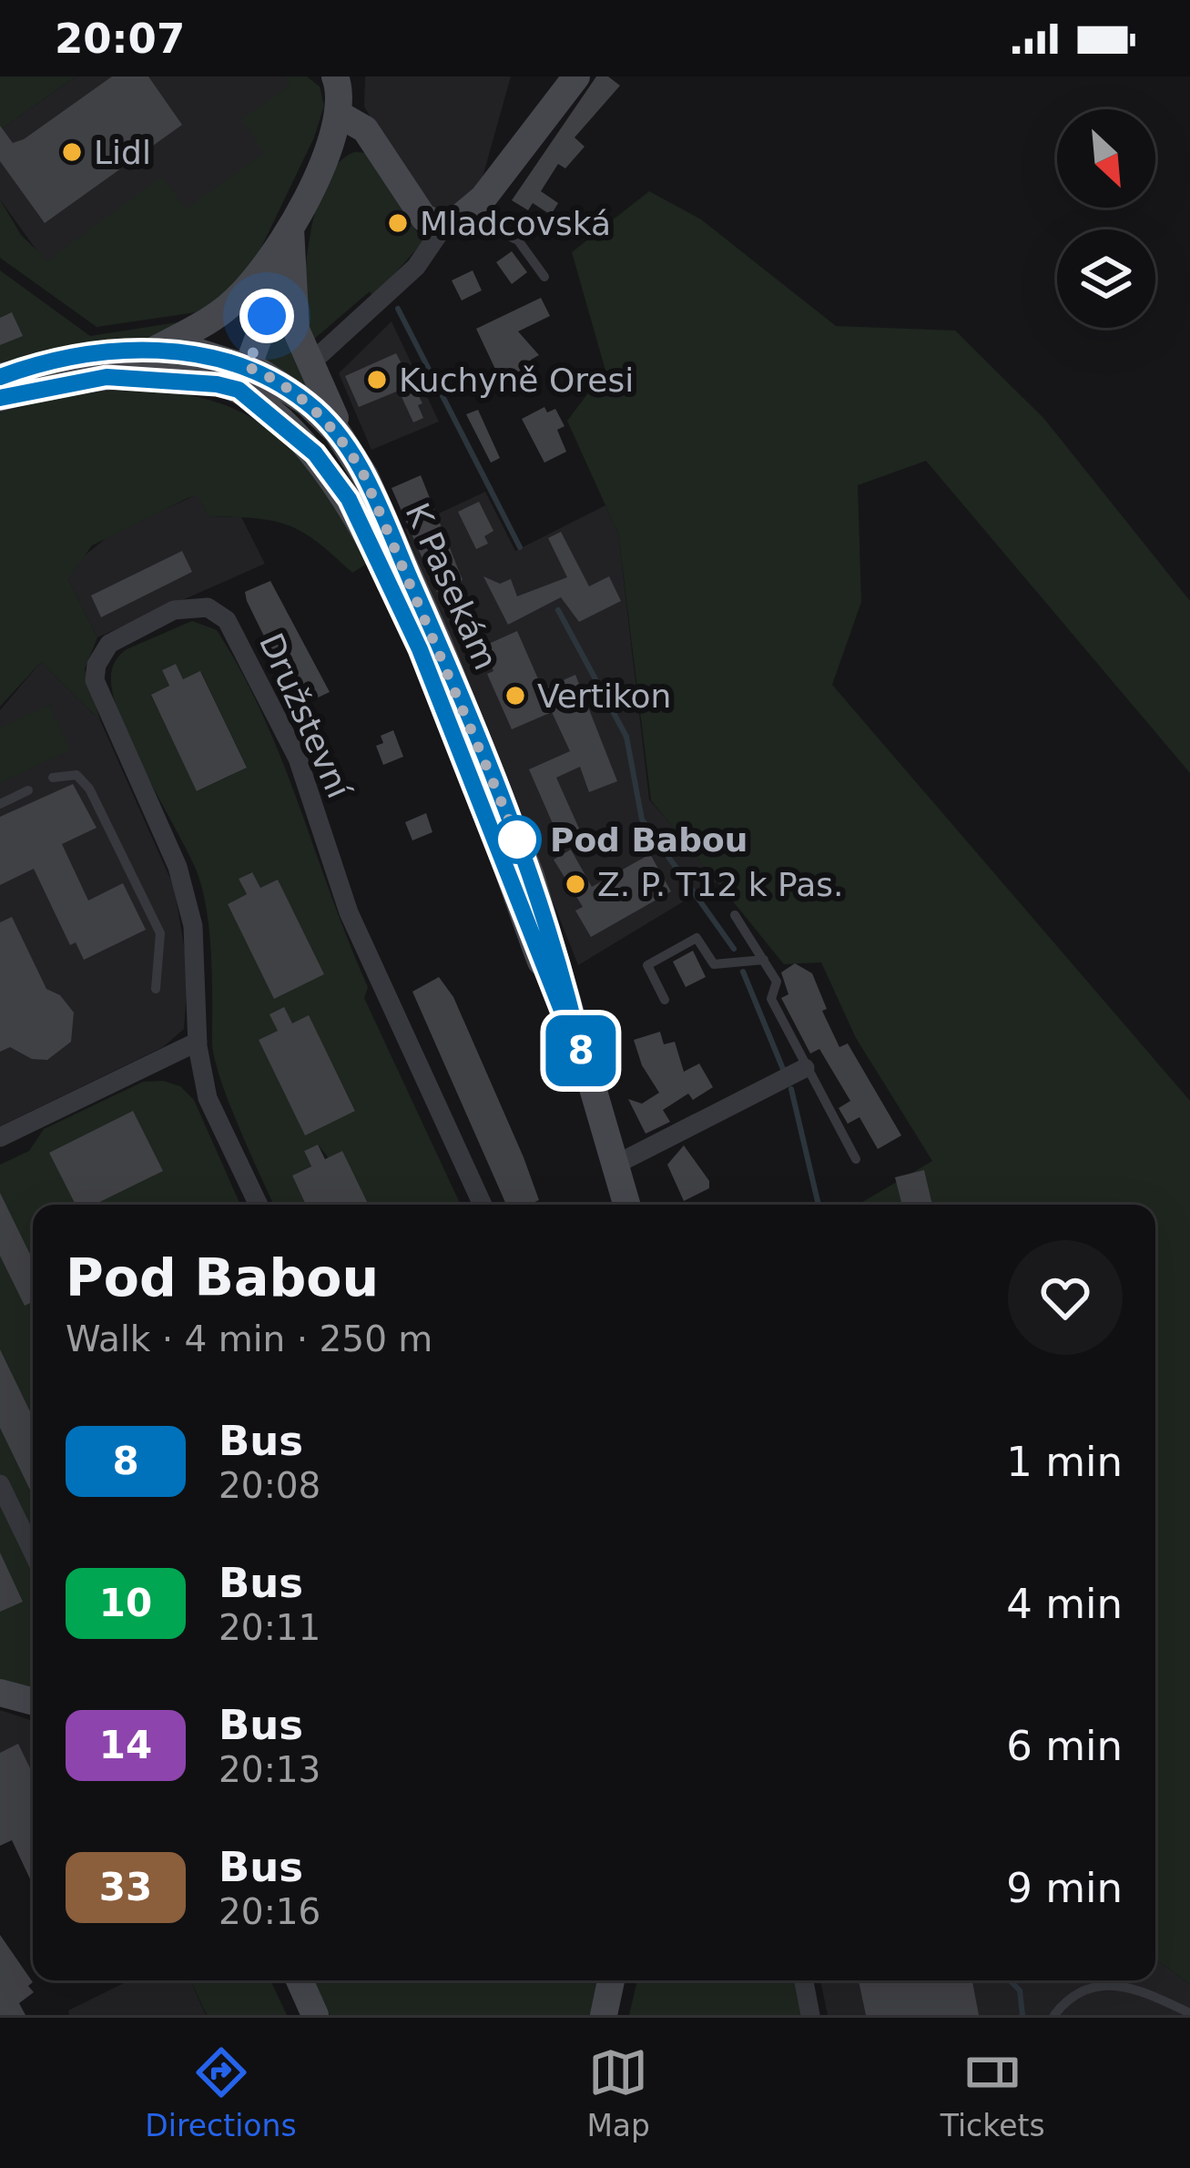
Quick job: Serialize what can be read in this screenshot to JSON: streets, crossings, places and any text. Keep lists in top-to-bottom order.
{
  "streets": {
    "street": ["K Pasekám", "Družstevní"]
  },
  "places": [
    "Lidl",
    "Mladcovská",
    "Kuchyně Oresi",
    "Vertikon",
    "Pod Babou",
    "Z. P. T12 k Pas."
  ],
  "lines": ["bus line 8"],
  "north": "bottom right",
  "page": {
    "status": "20:07",
    "on_map": "8",
    "heading": ["Pod Babou", "Walk · 4 min · 250 m"],
    "list": [
      {
        "mark": "8",
        "name": "Bus",
        "note": "20:08",
        "value": "1 min"
      },
      {
        "mark": "10",
        "name": "Bus",
        "note": "20:11",
        "value": "4 min"
      },
      {
        "mark": "14",
        "name": "Bus",
        "note": "20:13",
        "value": "6 min"
      },
      {
        "mark": "33",
        "name": "Bus",
        "note": "20:16",
        "value": "9 min"
      }
    ],
    "tabs": ["Directions", "Map", "Tickets"]
  }
}
